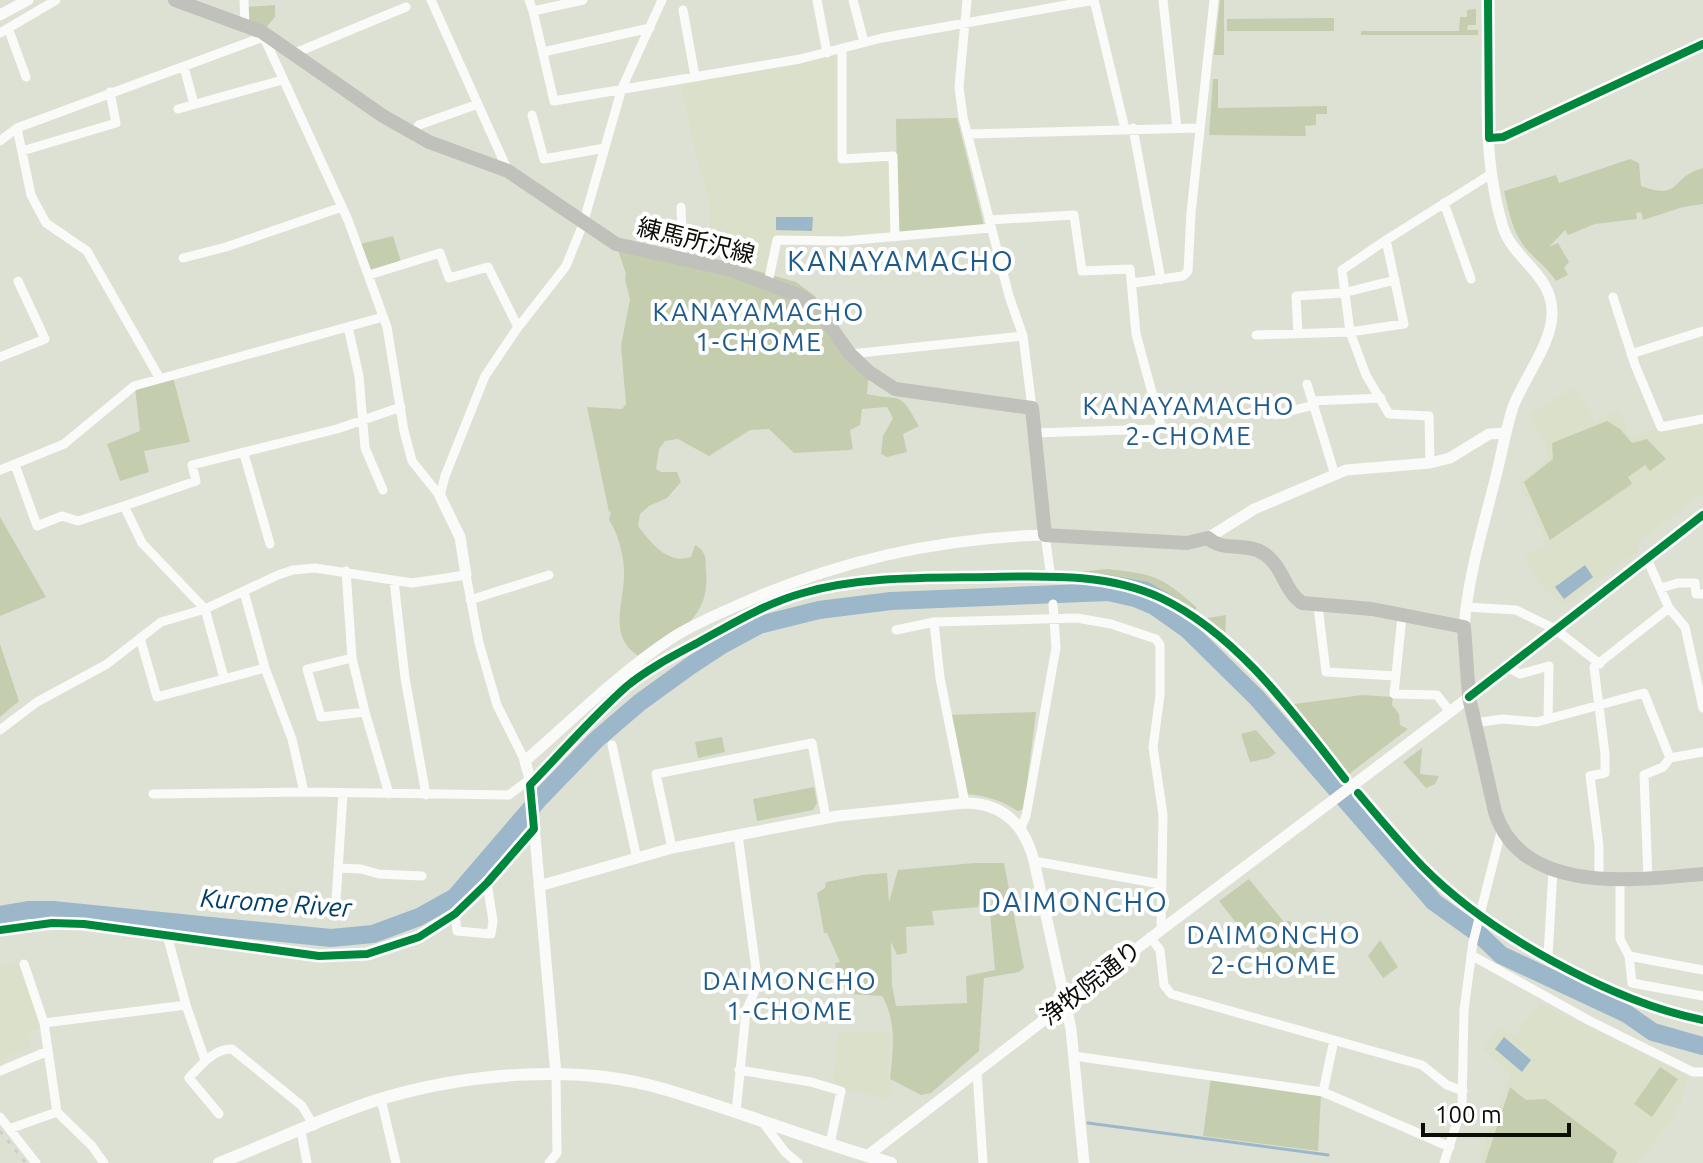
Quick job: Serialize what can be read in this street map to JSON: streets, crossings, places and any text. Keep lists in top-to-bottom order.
{
  "streets": {
    "main road": ["練馬所沢線"],
    "street": ["浄牧院通り"]
  },
  "districts": [
    "KANAYAMACHO",
    "KANAYAMACHO 1-CHOME",
    "KANAYAMACHO 2-CHOME",
    "DAIMONCHO",
    "DAIMONCHO 2-CHOME",
    "DAIMONCHO 1-CHOME"
  ],
  "water": ["Kurome River"],
  "scale_bar": "100 m"
}
